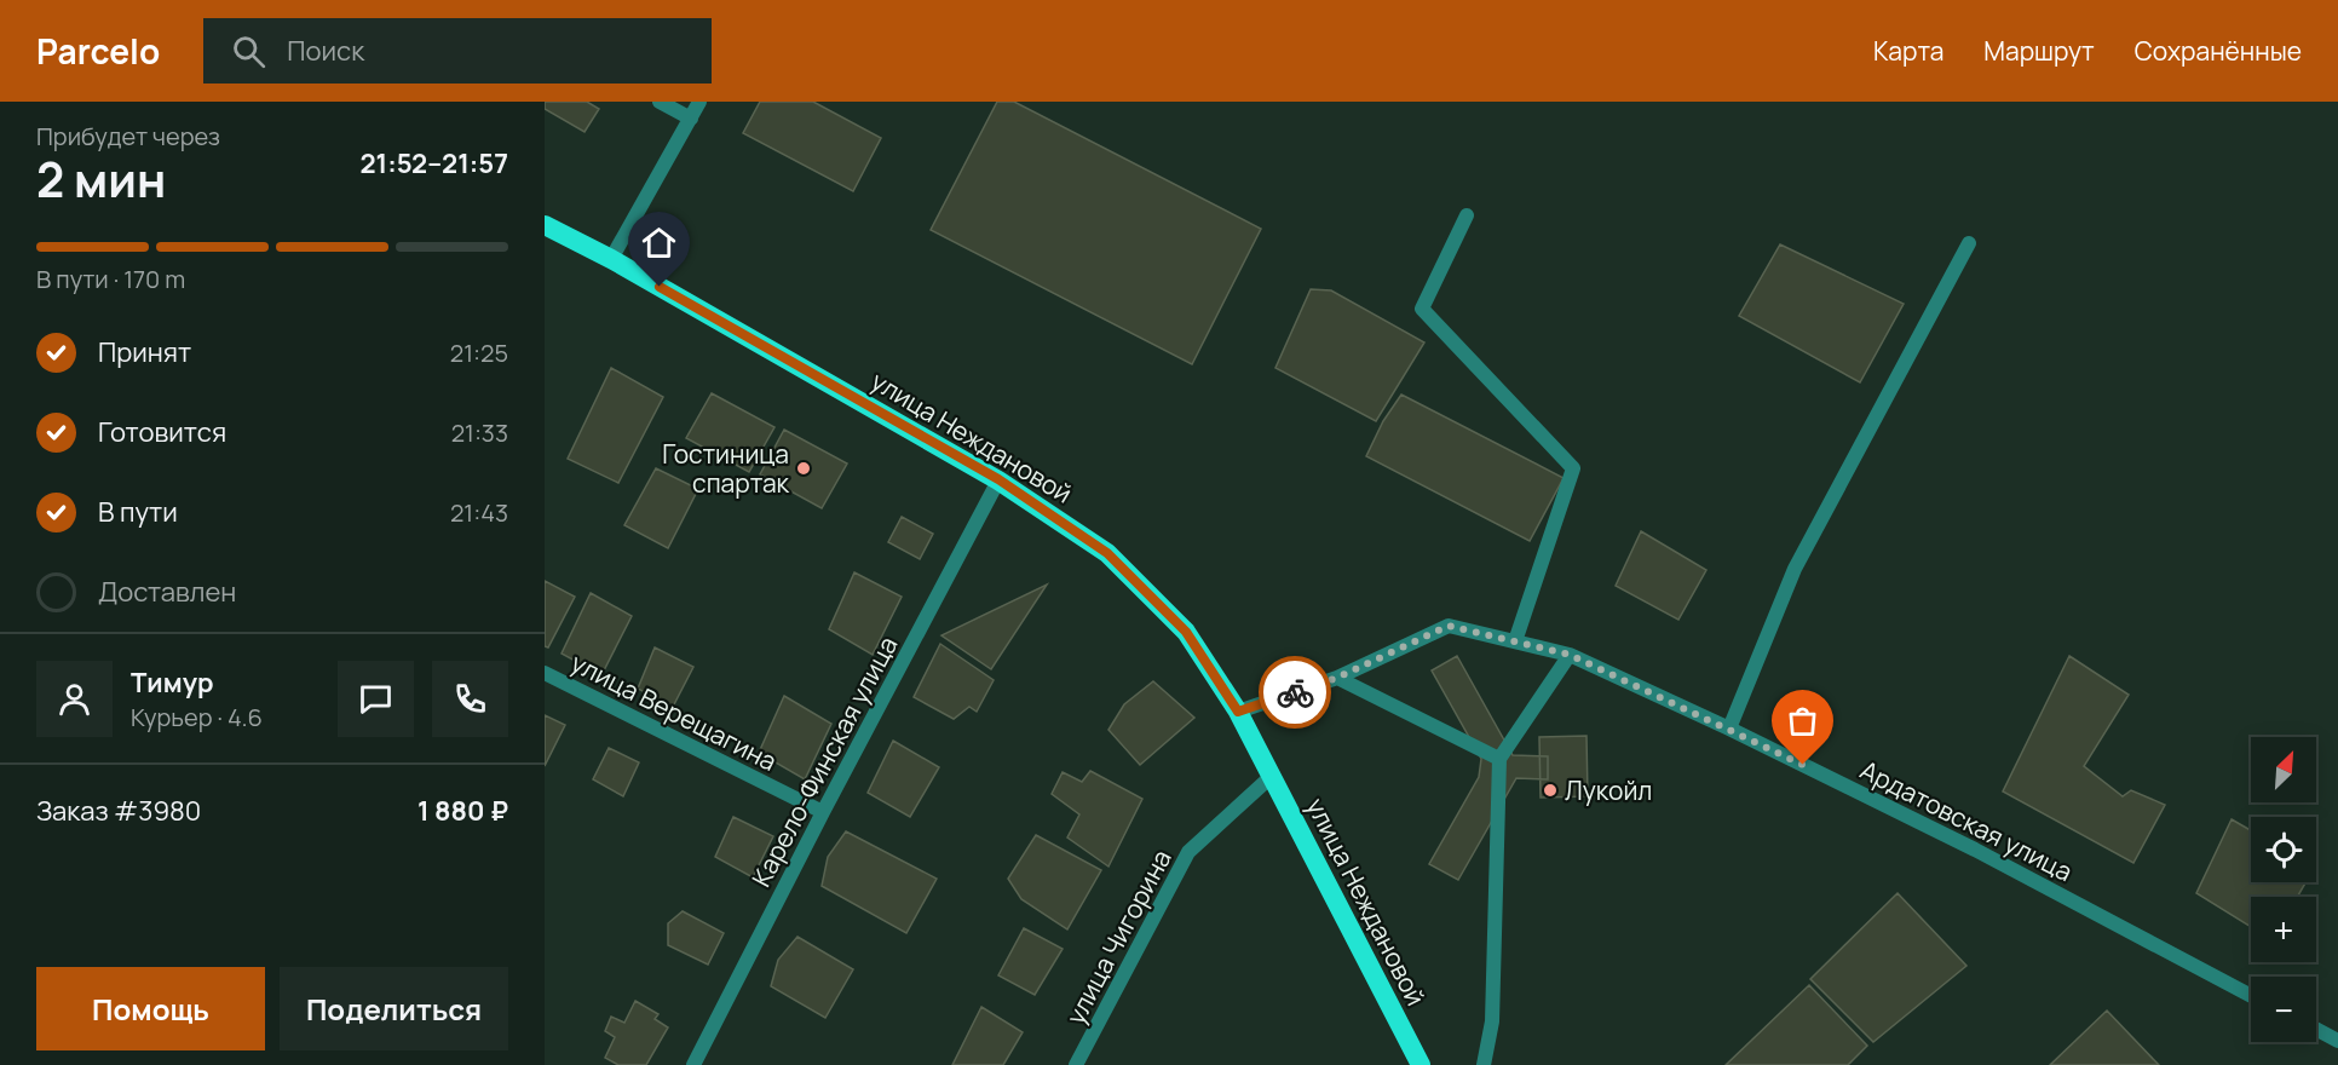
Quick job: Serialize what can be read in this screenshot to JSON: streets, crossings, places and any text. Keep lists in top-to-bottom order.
{
  "streets": {
    "highway": ["улица Неждановой"],
    "street": [
      "улица Верещагина",
      "Карело-Финская улица",
      "Ардатовская улица",
      "улица Чигорина"
    ]
  },
  "crossings": [
    ["улица Неждановой", "Карело-Финская улица"],
    ["улица Неждановой", "Ардатовская улица"],
    ["улица Неждановой", "улица Чигорина"],
    ["улица Верещагина", "Карело-Финская улица"]
  ],
  "places": ["Гостиница спартак", "Лукойл"],
  "north": "top right",
  "page": {
    "header": "Parcelo",
    "search": "Поиск",
    "nav": ["Карта", "Маршрут", "Сохранённые"],
    "heading": ["2 мин", "Прибудет через", "21:52–21:57"],
    "panel": [
      "Тимур",
      "Курьер · 4.6",
      "Заказ #3980",
      "1 880 ₽"
    ],
    "bar": "В пути · 170 m",
    "list": [
      ["Принят", "21:25"],
      ["Готовится", "21:33"],
      ["В пути", "21:43"],
      "Доставлен"
    ],
    "map_buttons": ["+", "−"],
    "buttons": ["Помощь", "Поделиться"]
  }
}
